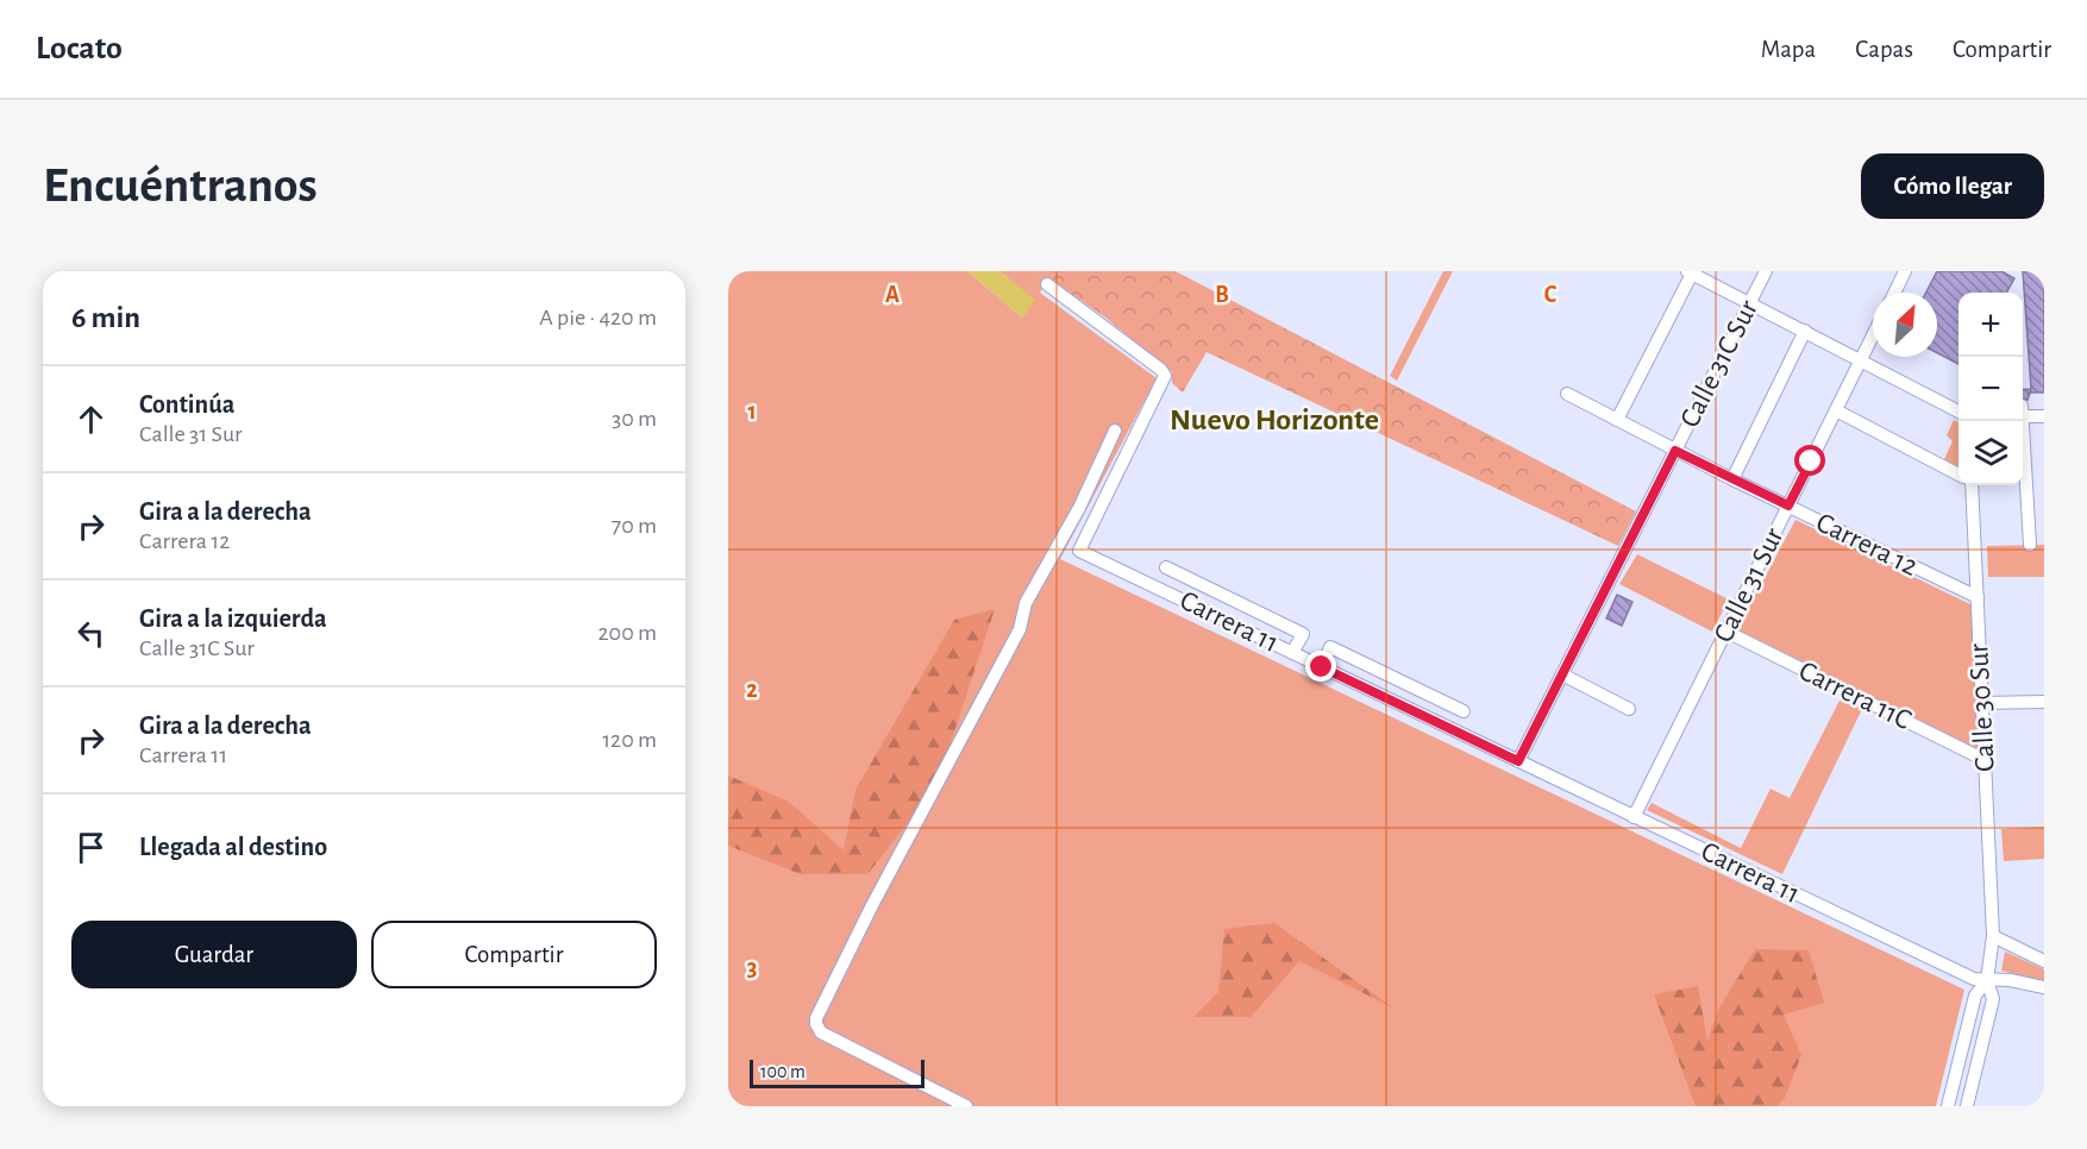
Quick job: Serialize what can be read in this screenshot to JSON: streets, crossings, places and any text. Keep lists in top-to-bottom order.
{
  "streets": {
    "street": [
      "Calle 31C Sur",
      "Carrera 12",
      "Calle 31 Sur",
      "Carrera 11",
      "Carrera 11C",
      "Calle 30 Sur"
    ]
  },
  "crossings": [
    ["Calle 31C Sur", "Carrera 12"],
    ["Calle 31C Sur", "Carrera 11"],
    ["Carrera 12", "Calle 31 Sur"],
    ["Carrera 12", "Calle 30 Sur"],
    ["Calle 31 Sur", "Carrera 11"],
    ["Calle 31 Sur", "Carrera 11C"],
    ["Carrera 11", "Calle 30 Sur"],
    ["Carrera 11C", "Calle 30 Sur"]
  ],
  "districts": ["Nuevo Horizonte"],
  "scale_bar": "100 m",
  "north": "top right",
  "page": {
    "header": "Locato",
    "nav": ["Mapa", "Capas", "Compartir"],
    "buttons": [
      "Cómo llegar",
      ["Guardar", "Compartir"]
    ],
    "title": "Encuéntranos",
    "heading": ["6 min", "A pie · 420 m"],
    "map_buttons": ["+", "−"],
    "list": [
      ["Continúa", "Calle 31 Sur", "30 m"],
      ["Gira a la derecha", "Carrera 12", "70 m"],
      ["Gira a la izquierda", "Calle 31C Sur", "200 m"],
      ["Gira a la derecha", "Carrera 11", "120 m"],
      "Llegada al destino"
    ],
    "scale": "100 m"
  },
  "grid": {
    "columns": ["A", "B", "C"],
    "rows": ["1", "2", "3"]
  }
}
